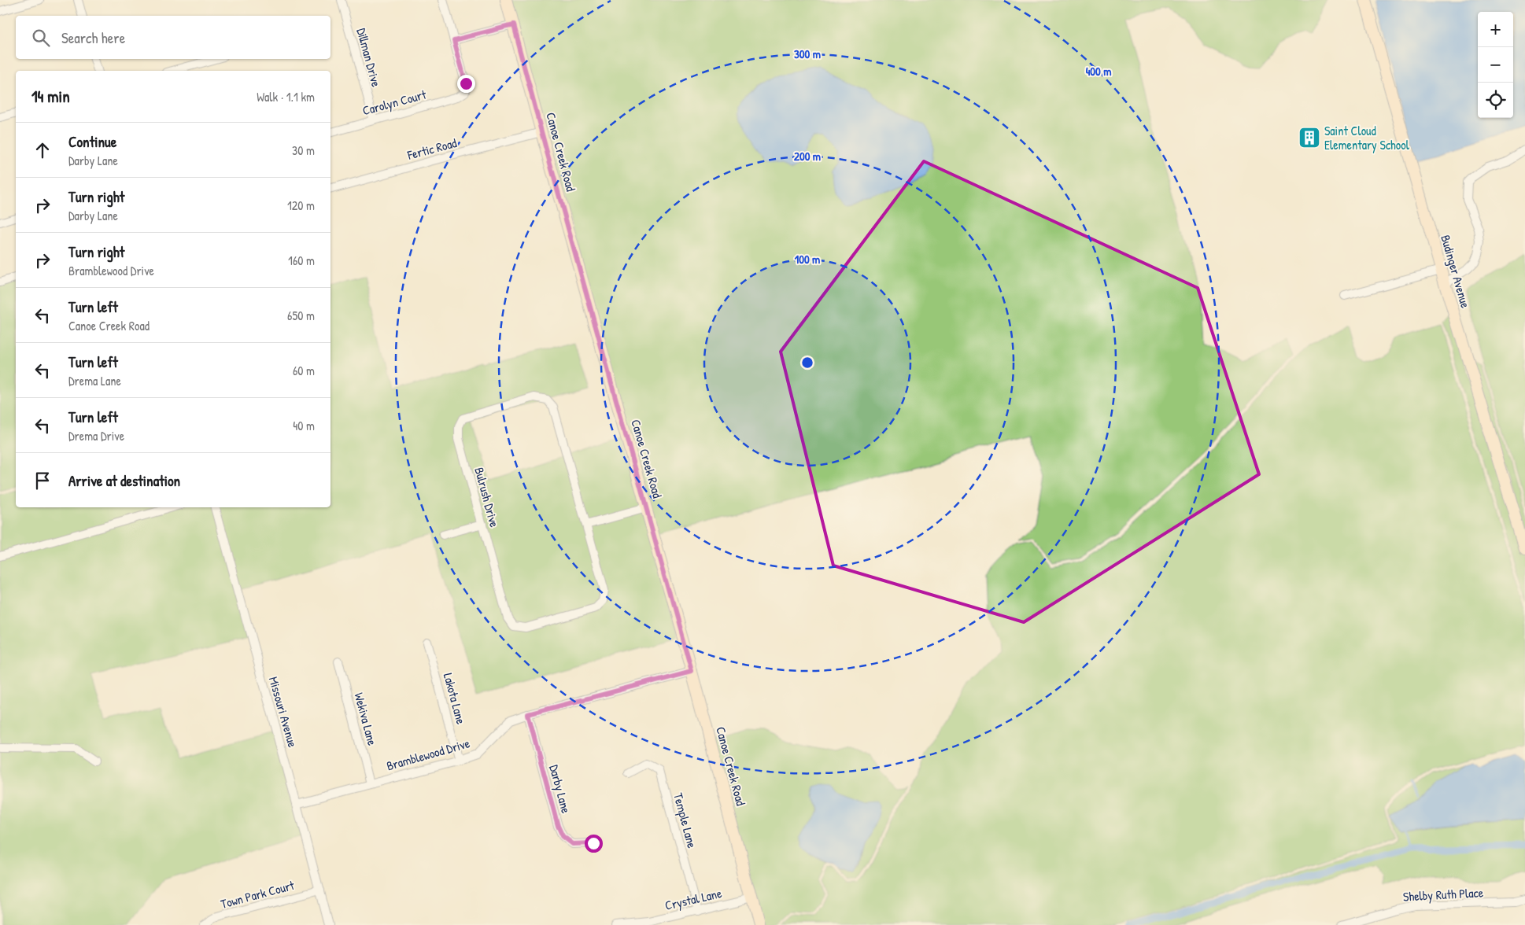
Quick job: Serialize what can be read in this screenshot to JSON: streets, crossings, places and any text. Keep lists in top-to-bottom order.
{
  "streets": {
    "main road": ["Canoe Creek Road", "Budinger Avenue"],
    "street": [
      "Dillman Drive",
      "Carolyn Court",
      "Fertic Road",
      "Bulrush Drive",
      "Lakota Lane",
      "Missouri Avenue",
      "Wekiva Lane",
      "Bramblewood Drive",
      "Darby Lane",
      "Temple Lane",
      "Town Park Court",
      "Shelby Ruth Place",
      "Crystal Lane"
    ]
  },
  "crossings": [
    ["Dillman Drive", "Carolyn Court"],
    ["Fertic Road", "Canoe Creek Road"],
    ["Canoe Creek Road", "Bramblewood Drive"],
    ["Canoe Creek Road", "Crystal Lane"],
    ["Lakota Lane", "Bramblewood Drive"],
    ["Missouri Avenue", "Bramblewood Drive"],
    ["Missouri Avenue", "Town Park Court"],
    ["Wekiva Lane", "Bramblewood Drive"],
    ["Bramblewood Drive", "Darby Lane"],
    ["Temple Lane", "Crystal Lane"]
  ],
  "places": {
    "building": ["Saint Cloud Elementary School"]
  },
  "page": {
    "map_buttons": ["+", "−"],
    "search": "Search here",
    "heading": ["14 min", "Walk · 1.1 km"],
    "list": [
      ["Continue", "Darby Lane", "30 m"],
      ["Turn right", "Darby Lane", "120 m"],
      ["Turn right", "Bramblewood Drive", "160 m"],
      ["Turn left", "Canoe Creek Road", "650 m"],
      ["Turn left", "Drema Lane", "60 m"],
      ["Turn left", "Drema Drive", "40 m"],
      "Arrive at destination"
    ]
  },
  "rings": [
    "300 m",
    "400 m",
    "200 m",
    "100 m"
  ]
}
